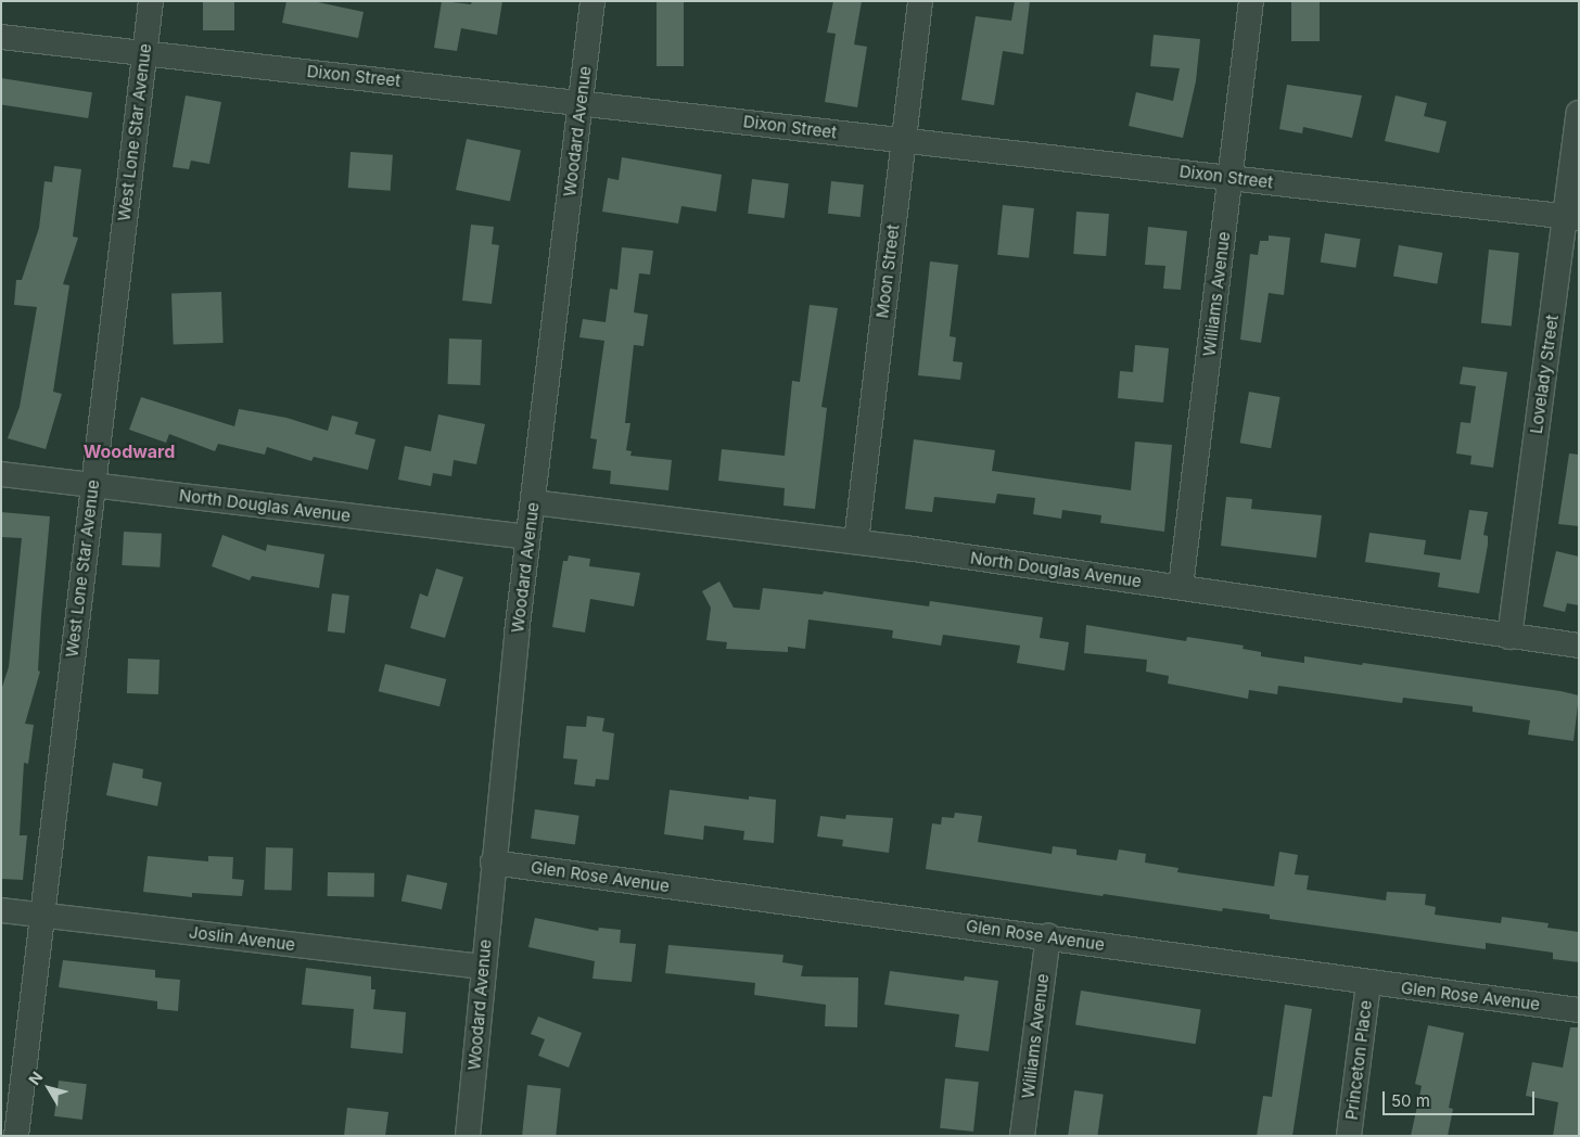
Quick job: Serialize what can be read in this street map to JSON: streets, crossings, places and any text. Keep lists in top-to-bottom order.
{
  "streets": {
    "street": [
      "Dixon Street",
      "Woodard Avenue",
      "West Lone Star Avenue",
      "Moon Street",
      "Williams Avenue",
      "Lovelady Street",
      "North Douglas Avenue",
      "Glen Rose Avenue",
      "Joslin Avenue",
      "Princeton Place"
    ]
  },
  "crossings": [
    ["Dixon Street", "Woodard Avenue"],
    ["Dixon Street", "West Lone Star Avenue"],
    ["Dixon Street", "Moon Street"],
    ["Dixon Street", "Williams Avenue"],
    ["Dixon Street", "Lovelady Street"],
    ["Woodard Avenue", "North Douglas Avenue"],
    ["Woodard Avenue", "Glen Rose Avenue"],
    ["Woodard Avenue", "Joslin Avenue"],
    ["West Lone Star Avenue", "North Douglas Avenue"],
    ["West Lone Star Avenue", "Joslin Avenue"],
    ["Moon Street", "North Douglas Avenue"],
    ["Williams Avenue", "North Douglas Avenue"],
    ["Williams Avenue", "Glen Rose Avenue"],
    ["Lovelady Street", "North Douglas Avenue"],
    ["Glen Rose Avenue", "Princeton Place"]
  ],
  "districts": ["Woodward"],
  "scale_bar": "50 m",
  "north": "top left"
}
